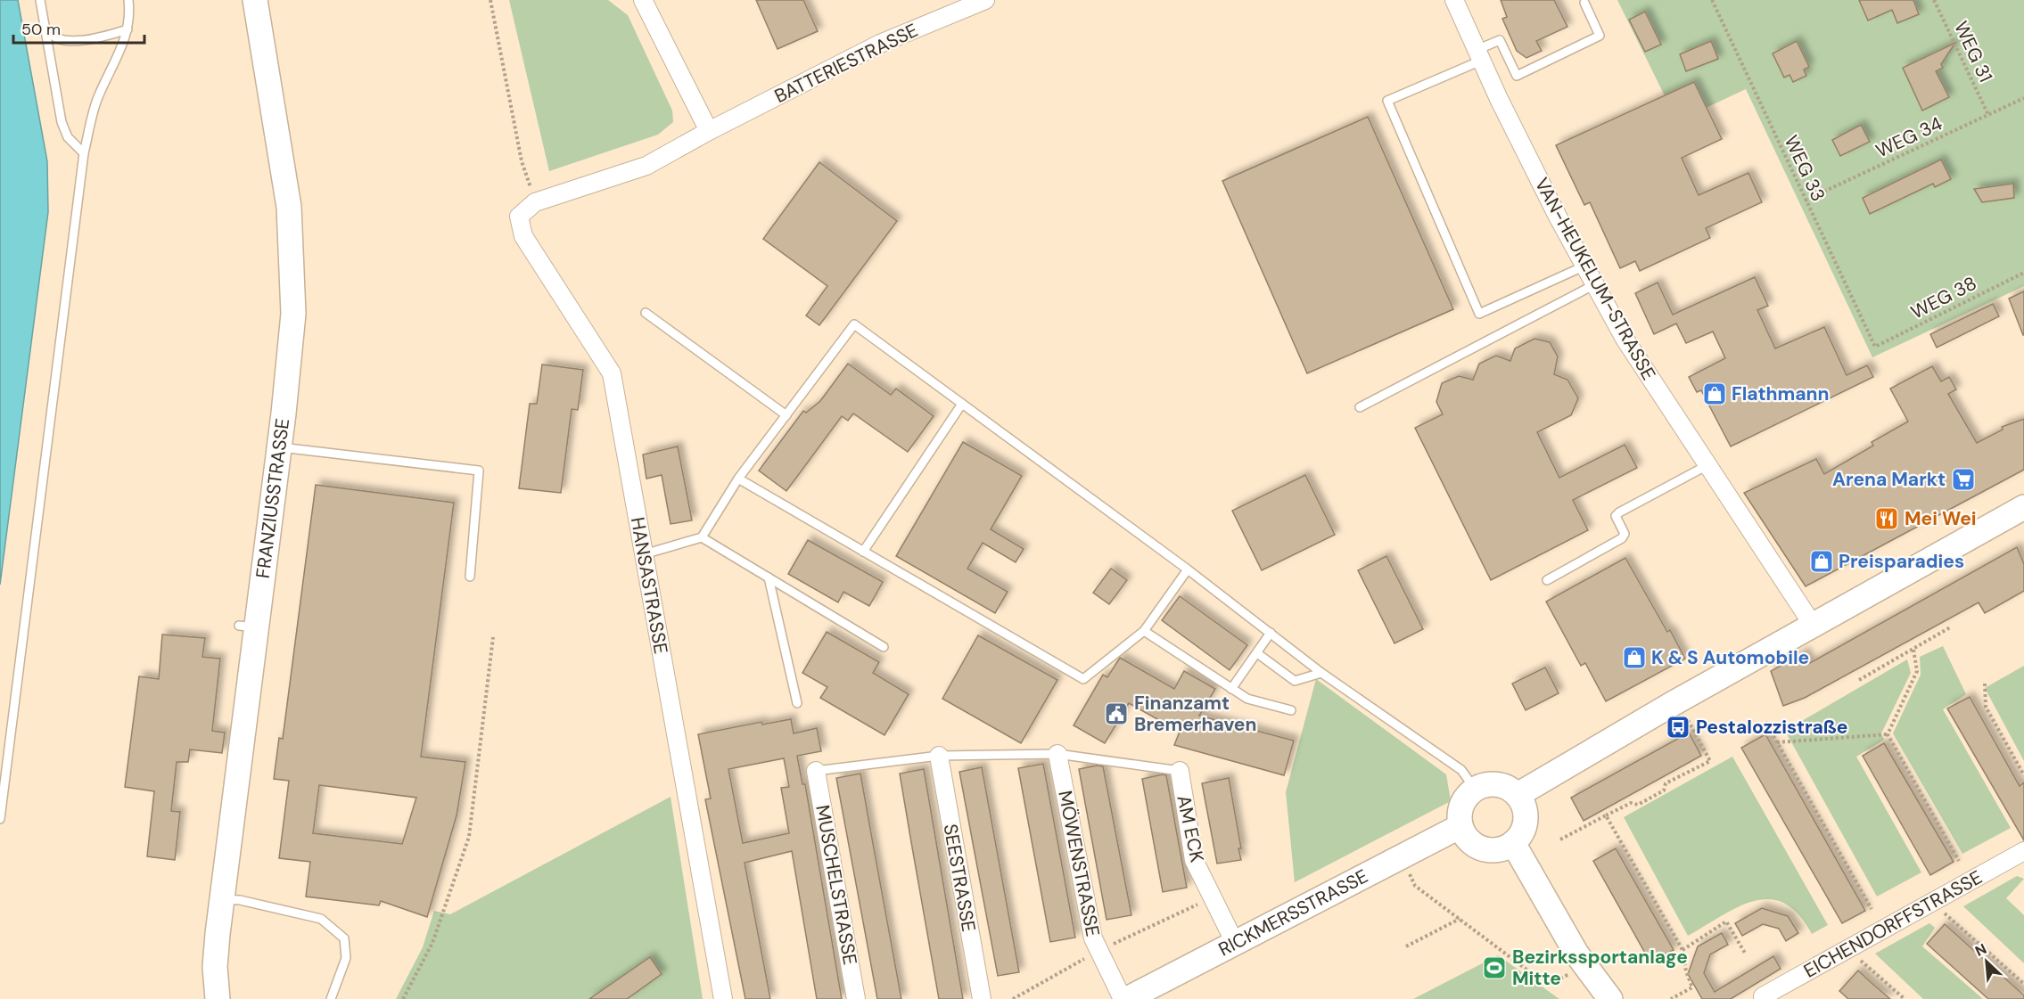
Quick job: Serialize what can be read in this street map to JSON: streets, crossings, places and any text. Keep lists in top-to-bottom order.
{
  "streets": {
    "main road": ["FRANZIUSSTRASSE", "RICKMERSSTRASSE"],
    "street": [
      "BATTERIESTRASSE",
      "VAN-HEUKELUM-STRASSE",
      "HANSASTRASSE",
      "AM ECK",
      "MÖWENSTRASSE",
      "SEESTRASSE",
      "MUSCHELSTRASSE",
      "EICHENDORFFSTRASSE"
    ],
    "path": [
      "WEG 31",
      "WEG 34",
      "WEG 33",
      "WEG 38"
    ]
  },
  "crossings": [
    ["WEG 31", "WEG 34"],
    ["BATTERIESTRASSE", "HANSASTRASSE"],
    ["WEG 34", "WEG 33"],
    ["WEG 33", "WEG 38"],
    ["AM ECK", "RICKMERSSTRASSE"]
  ],
  "places": {
    "shop": ["Flathmann", "Preisparadies", "K & S Automobile"],
    "supermarket": ["Arena Markt"],
    "restaurant": ["Mei Wei"],
    "public building": ["Finanzamt Bremerhaven"],
    "bus stop": ["Pestalozzistraße"],
    "sports": ["Bezirkssportanlage Mitte"]
  },
  "scale_bar": "50 m",
  "north": "top left"
}
